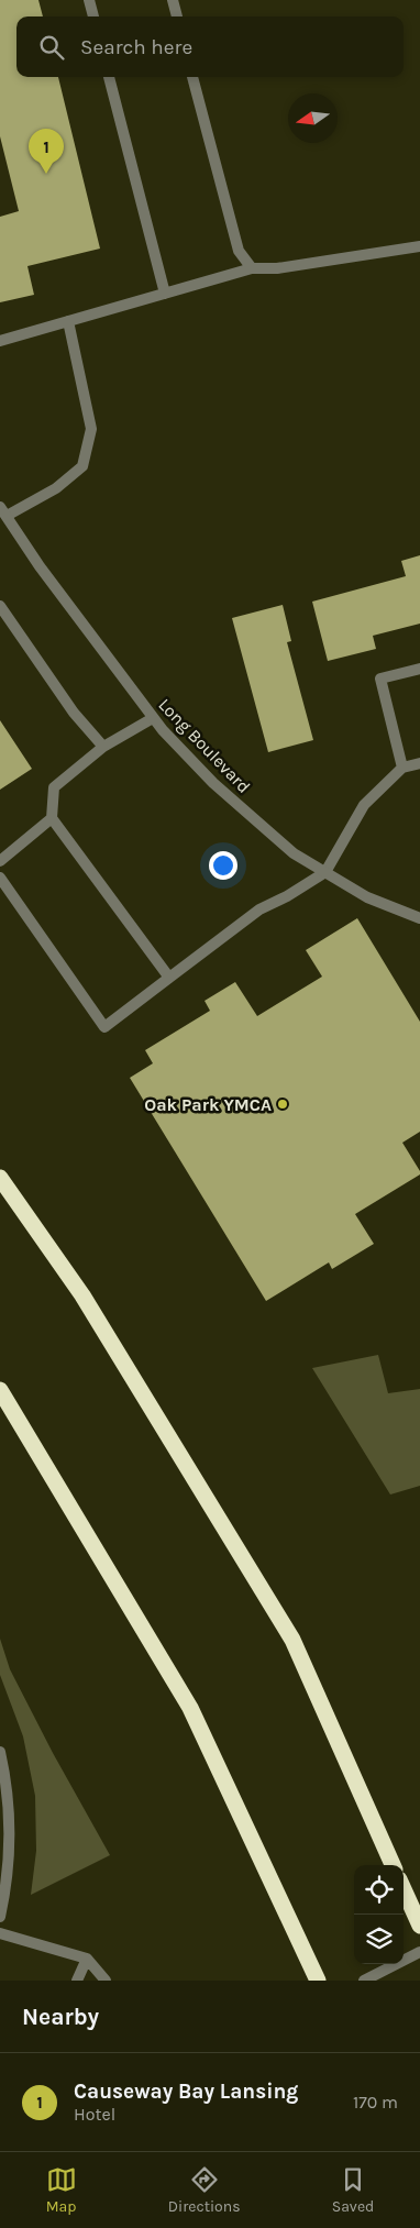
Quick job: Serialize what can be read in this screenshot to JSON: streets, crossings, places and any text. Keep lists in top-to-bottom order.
{
  "streets": {
    "street": ["Long Boulevard"]
  },
  "places": ["Oak Park YMCA"],
  "north": "left",
  "page": {
    "search": "Search here",
    "pins": "1",
    "heading": "Nearby",
    "list": [
      {
        "mark": "1",
        "name": "Causeway Bay Lansing",
        "note": "Hotel",
        "value": "170 m"
      }
    ],
    "nav": ["Map", "Directions", "Saved"]
  }
}
